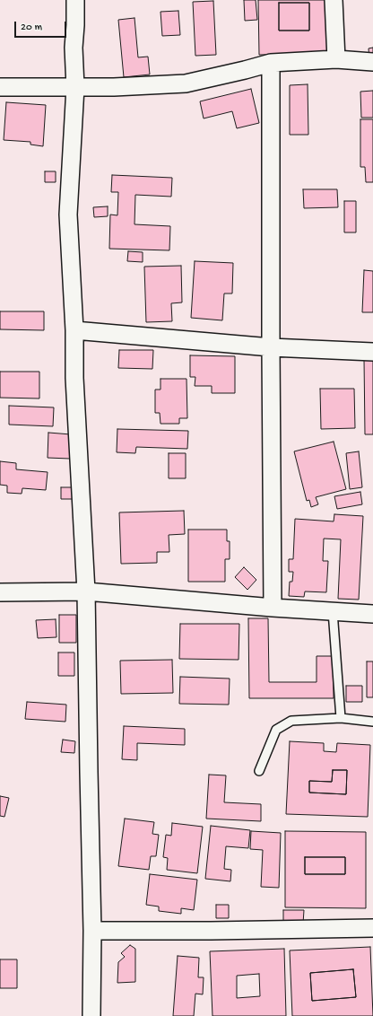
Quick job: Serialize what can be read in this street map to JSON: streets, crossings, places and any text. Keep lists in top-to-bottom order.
{
  "scale_bar": "20 m"
}
